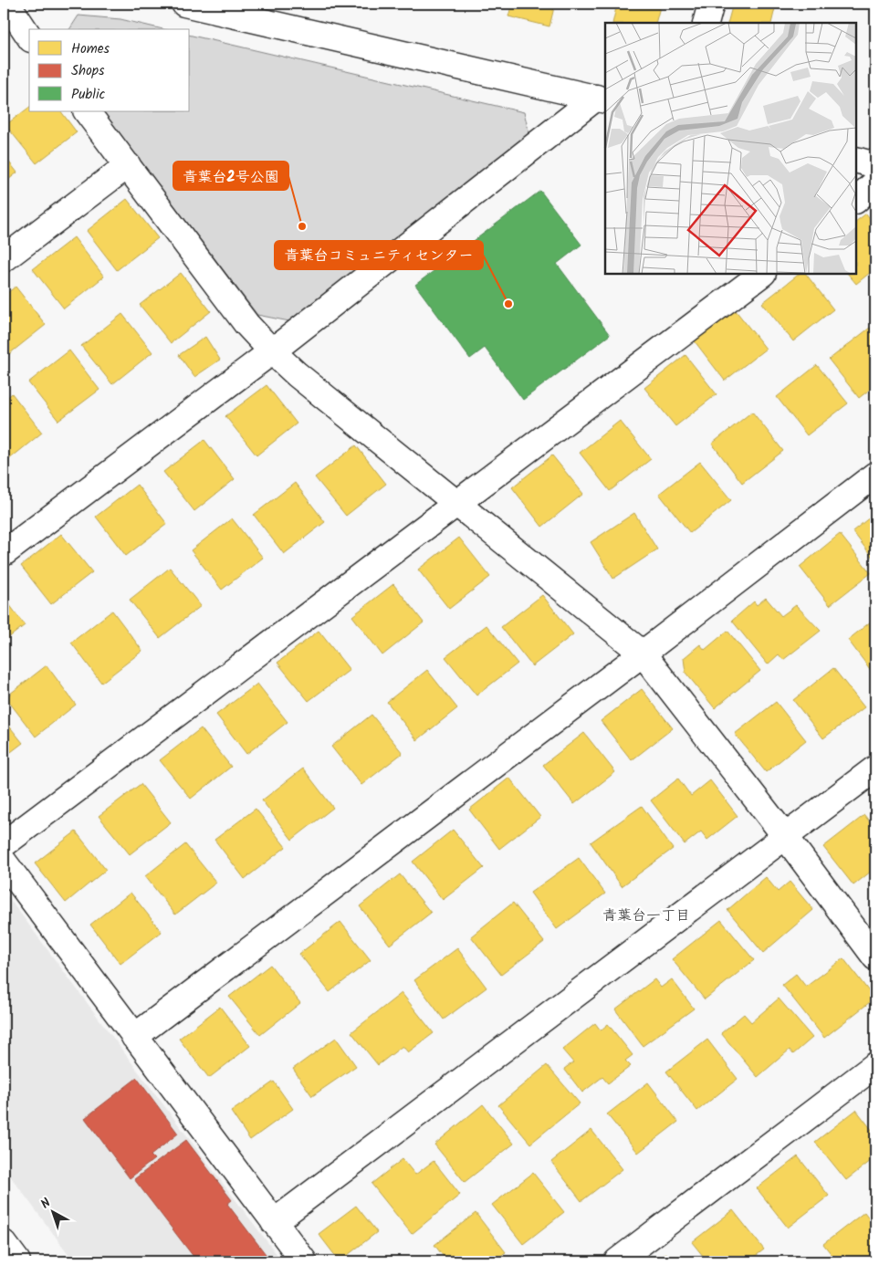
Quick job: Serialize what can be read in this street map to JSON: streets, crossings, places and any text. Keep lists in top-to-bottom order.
{
  "districts": ["青葉台一丁目"],
  "places": ["青葉台2号公園", "青葉台コミュニティセンター"],
  "legend": ["Homes", "Shops", "Public"],
  "north": "top left"
}
